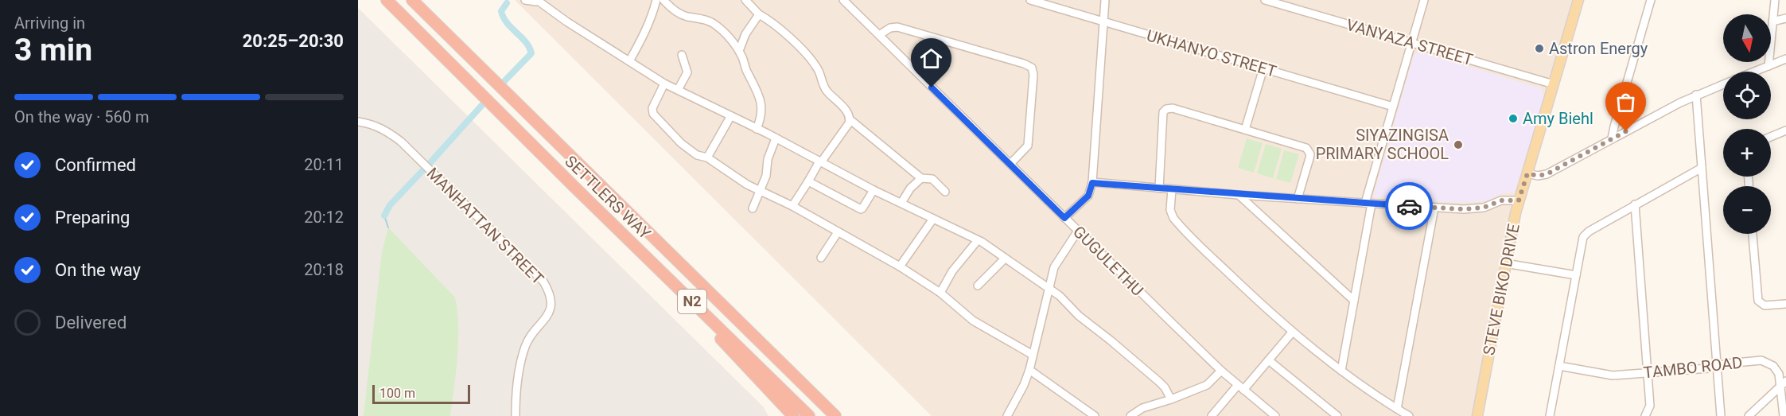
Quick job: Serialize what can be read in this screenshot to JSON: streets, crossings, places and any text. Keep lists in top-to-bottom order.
{
  "streets": {
    "highway": ["SETTLERS WAY", "N2"],
    "main road": ["STEVE BIKO DRIVE"],
    "street": [
      "VANYAZA STREET",
      "UKHANYO STREET",
      "MANHATTAN STREET",
      "GUGULETHU",
      "TAMBO ROAD"
    ]
  },
  "crossings": [
    ["VANYAZA STREET", "STEVE BIKO DRIVE"]
  ],
  "places": ["Astron Energy", "Amy Biehl", "SIYAZINGISA PRIMARY SCHOOL"],
  "scale_bar": "100 m",
  "north": "bottom",
  "page": {
    "heading": ["3 min", "Arriving in", "20:25–20:30"],
    "map_buttons": ["+", "−"],
    "bar": "On the way · 560 m",
    "list": [
      ["Confirmed", "20:11"],
      ["Preparing", "20:12"],
      ["On the way", "20:18"],
      "Delivered"
    ],
    "scale": "100 m"
  }
}
